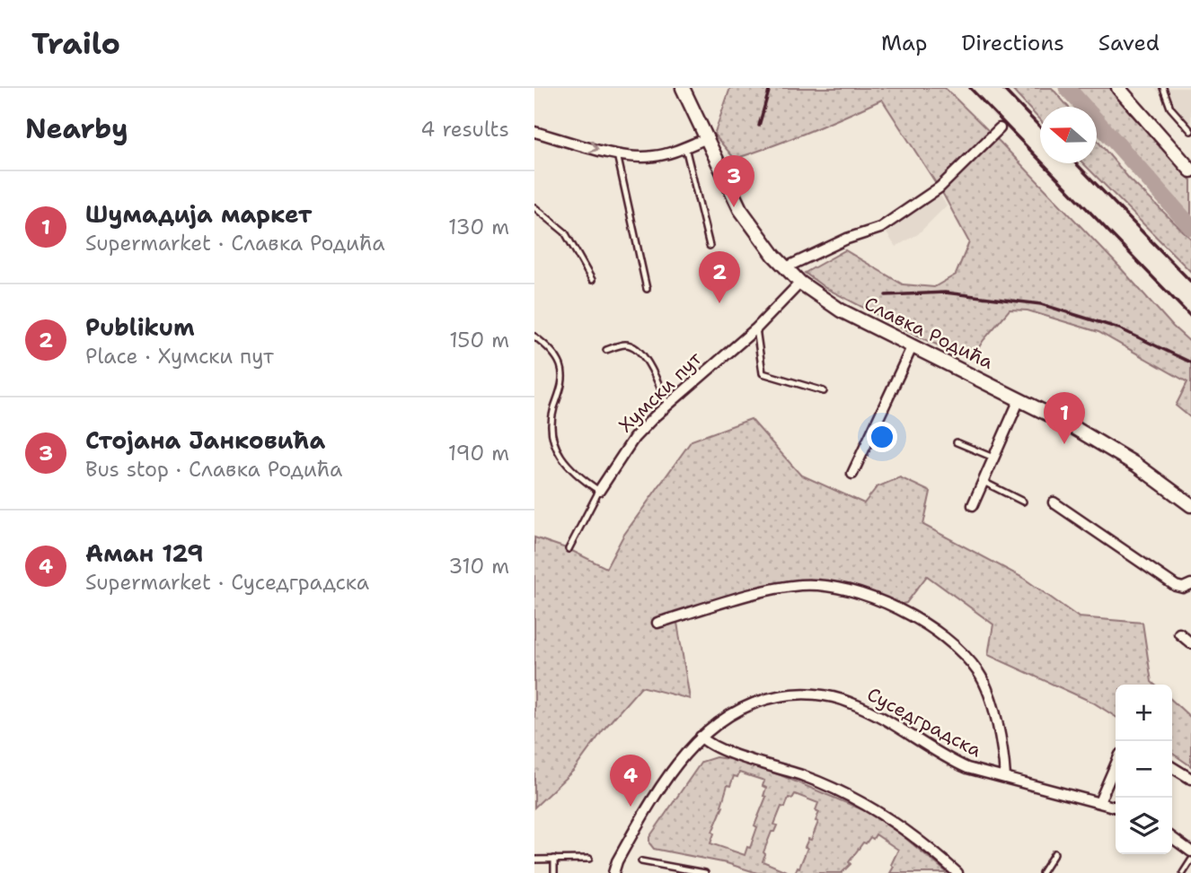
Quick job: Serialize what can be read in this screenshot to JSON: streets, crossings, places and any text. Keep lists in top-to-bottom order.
{
  "streets": {
    "street": ["Славка Родића", "Хумски пут", "Суседградска"]
  },
  "crossings": [
    ["Славка Родића", "Хумски пут"]
  ],
  "north": "left",
  "page": {
    "header": "Trailo",
    "nav": ["Map", "Directions", "Saved"],
    "heading": ["Nearby", "4 results"],
    "pins": [
      "3",
      "2",
      "1",
      "4"
    ],
    "list": [
      {
        "mark": "1",
        "name": "Шумадија маркет",
        "note": "Supermarket · Славка Родића",
        "value": "130 m"
      },
      {
        "mark": "2",
        "name": "Publikum",
        "note": "Place · Хумски пут",
        "value": "150 m"
      },
      {
        "mark": "3",
        "name": "Стојана Јанковића",
        "note": "Bus stop · Славка Родића",
        "value": "190 m"
      },
      {
        "mark": "4",
        "name": "Аман 129",
        "note": "Supermarket · Суседградска",
        "value": "310 m"
      }
    ],
    "map_buttons": ["+", "−"]
  }
}
